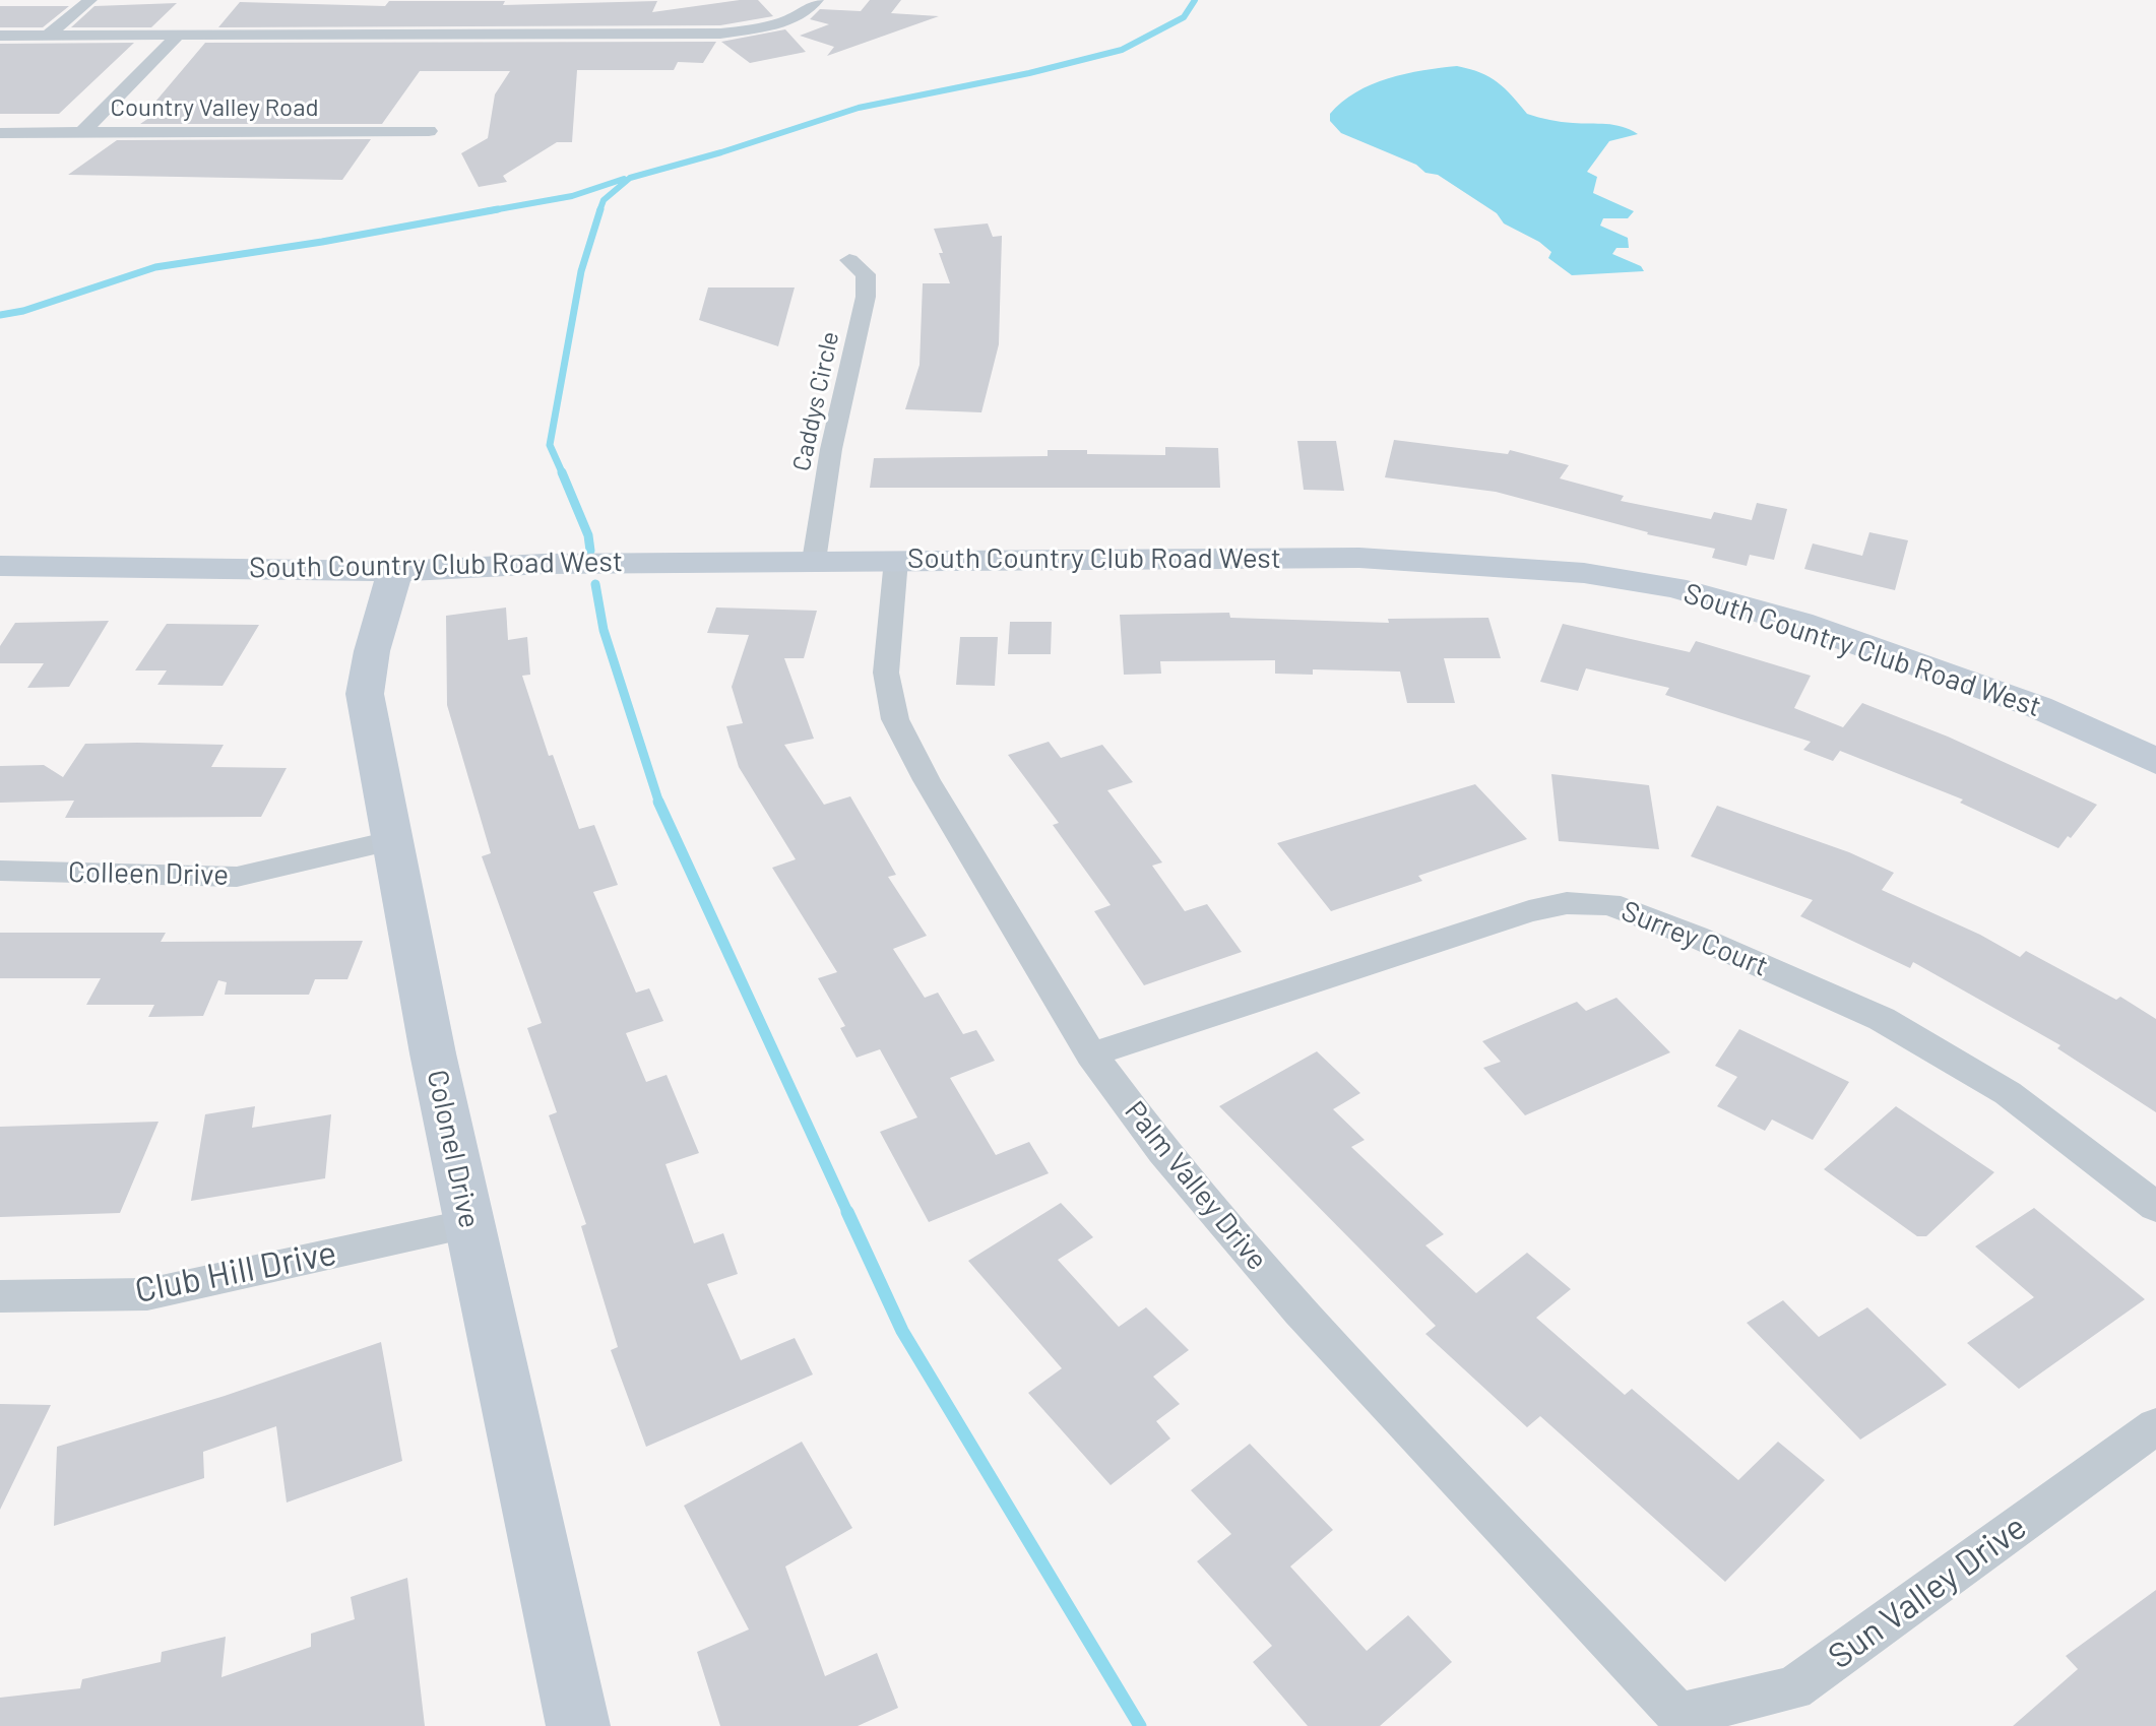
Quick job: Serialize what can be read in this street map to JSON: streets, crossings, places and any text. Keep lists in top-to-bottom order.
{
  "streets": {
    "street": [
      "Country Valley Road",
      "Caddys Circle",
      "South Country Club Road West",
      "Colleen Drive",
      "Surrey Court",
      "Colonel Drive",
      "Palm Valley Drive",
      "Club Hill Drive",
      "Sun Valley Drive"
    ]
  },
  "crossings": [
    ["Caddys Circle", "South Country Club Road West"],
    ["South Country Club Road West", "Colonel Drive"],
    ["South Country Club Road West", "Palm Valley Drive"],
    ["Colleen Drive", "Colonel Drive"],
    ["Surrey Court", "Palm Valley Drive"],
    ["Colonel Drive", "Club Hill Drive"],
    ["Palm Valley Drive", "Sun Valley Drive"]
  ]
}
